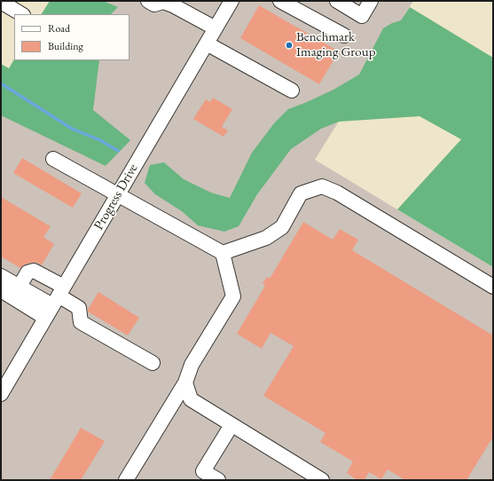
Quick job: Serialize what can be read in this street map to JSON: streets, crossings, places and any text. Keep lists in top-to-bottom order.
{
  "streets": {
    "street": ["Progress Drive"]
  },
  "places": ["Benchmark Imaging Group"],
  "legend": ["Road", "Building"]
}
